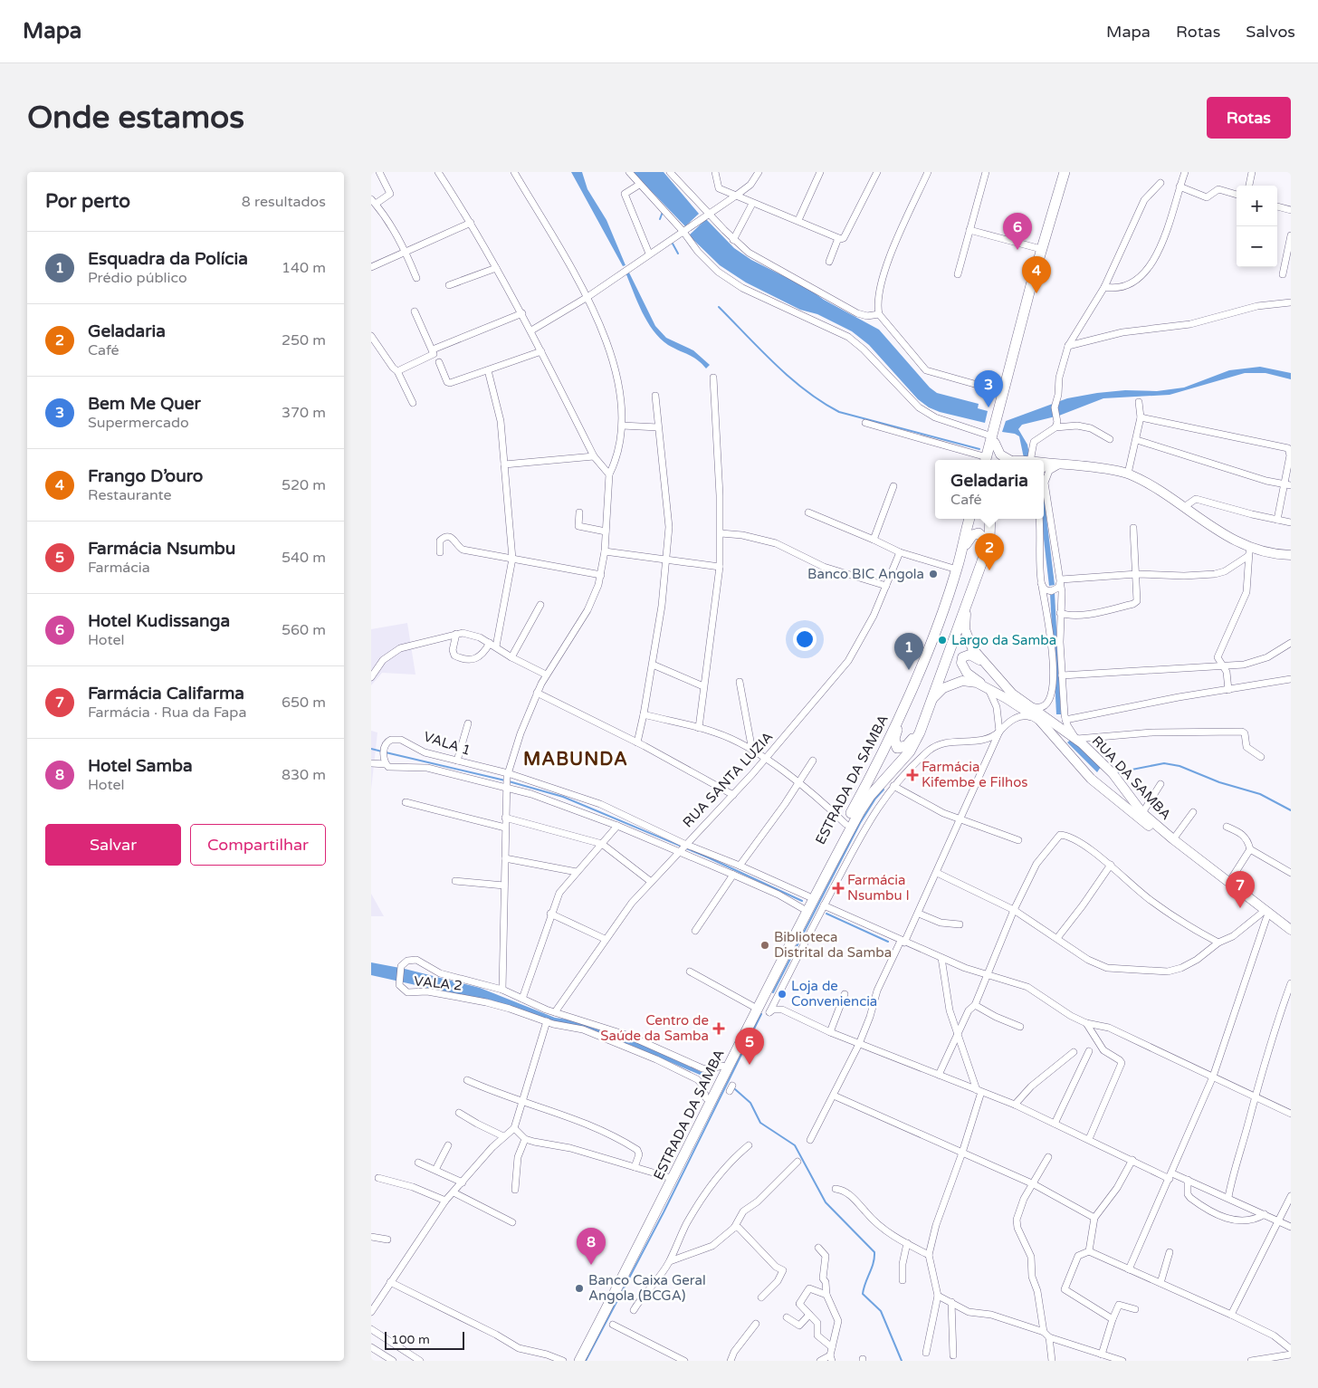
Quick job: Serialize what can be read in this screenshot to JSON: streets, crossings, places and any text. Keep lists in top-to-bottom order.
{
  "streets": {
    "main road": ["RUA DA SAMBA", "ESTRADA DA SAMBA"],
    "street": ["VALA 1", "RUA SANTA LUZIA", "VALA 2"]
  },
  "crossings": [
    ["VALA 1", "RUA SANTA LUZIA"],
    ["VALA 1", "ESTRADA DA SAMBA"],
    ["RUA DA SAMBA", "ESTRADA DA SAMBA"],
    ["RUA SANTA LUZIA", "VALA 2"],
    ["ESTRADA DA SAMBA", "VALA 2"]
  ],
  "districts": ["MABUNDA"],
  "places": {
    "other": [
      "Banco BIC Angola",
      "Largo da Samba",
      "Biblioteca Distrital da Samba",
      "Loja de Conveniencia",
      "Banco Caixa Geral Angola (BCGA)"
    ],
    "health": ["Farmácia Kifembe e Filhos", "Farmácia Nsumbu I", "Centro de Saúde da Samba"]
  },
  "scale_bar": "100 m",
  "page": {
    "header": "Mapa",
    "nav": ["Mapa", "Rotas", "Salvos"],
    "buttons": [
      "Rotas",
      ["Salvar", "Compartilhar"]
    ],
    "title": "Onde estamos",
    "heading": ["Por perto", "8 resultados"],
    "map_buttons": ["+", "−"],
    "pins": [
      "6",
      "4",
      "3",
      "2",
      "1",
      "7",
      "5",
      "8"
    ],
    "list": [
      {
        "mark": "1",
        "name": "Esquadra da Polícia",
        "note": "Prédio público",
        "value": "140 m"
      },
      {
        "mark": "2",
        "name": "Geladaria",
        "note": "Café",
        "value": "250 m"
      },
      {
        "mark": "3",
        "name": "Bem Me Quer",
        "note": "Supermercado",
        "value": "370 m"
      },
      {
        "mark": "4",
        "name": "Frango D’ouro",
        "note": "Restaurante",
        "value": "520 m"
      },
      {
        "mark": "5",
        "name": "Farmácia Nsumbu",
        "note": "Farmácia",
        "value": "540 m"
      },
      {
        "mark": "6",
        "name": "Hotel Kudissanga",
        "note": "Hotel",
        "value": "560 m"
      },
      {
        "mark": "7",
        "name": "Farmácia Califarma",
        "note": "Farmácia · Rua da Fapa",
        "value": "650 m"
      },
      {
        "mark": "8",
        "name": "Hotel Samba",
        "note": "Hotel",
        "value": "830 m"
      }
    ],
    "popup": ["Geladaria", "Café"],
    "scale": "100 m"
  }
}
